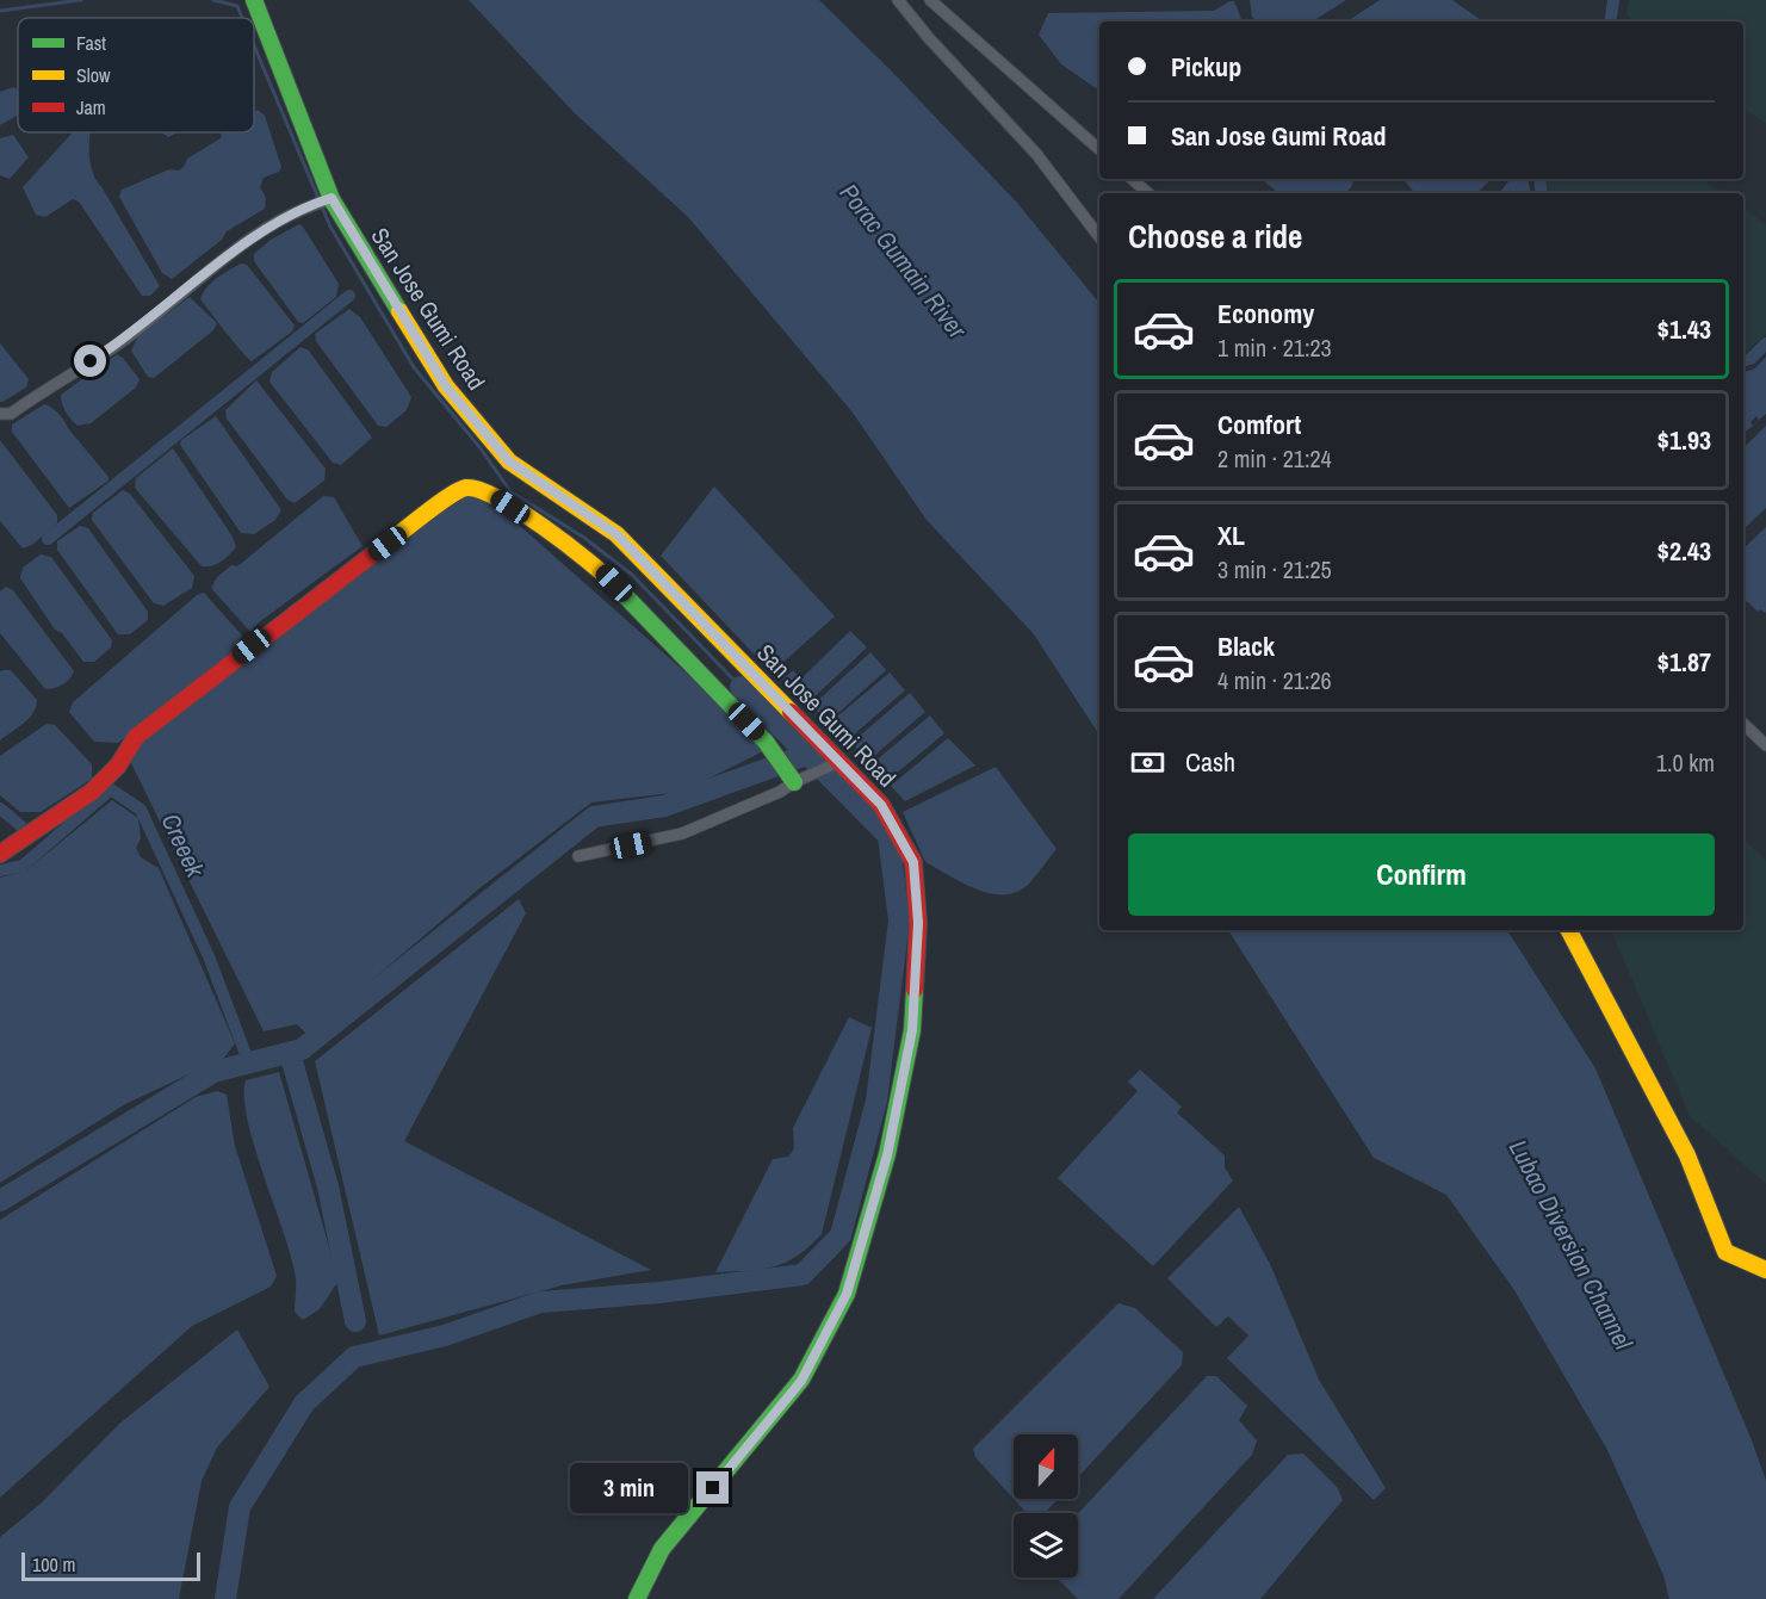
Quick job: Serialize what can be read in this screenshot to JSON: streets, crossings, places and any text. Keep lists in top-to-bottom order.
{
  "streets": {
    "street": ["San Jose Gumi Road"]
  },
  "water": ["Porac Gumain River", "Creeek", "Lubao Diversion Channel"],
  "legend": ["Fast", "Slow", "Jam"],
  "scale_bar": "100 m",
  "north": "top",
  "page": {
    "banner": ["Pickup", "San Jose Gumi Road"],
    "heading": "Choose a ride",
    "list": [
      {
        "name": "Economy",
        "note": "1 min · 21:23",
        "value": "$1.43"
      },
      {
        "name": "Comfort",
        "note": "2 min · 21:24",
        "value": "$1.93"
      },
      {
        "name": "XL",
        "note": "3 min · 21:25",
        "value": "$2.43"
      },
      {
        "name": "Black",
        "note": "4 min · 21:26",
        "value": "$1.87"
      }
    ],
    "pay": ["Cash", "1.0 km"],
    "buttons": "Confirm",
    "bubble": "3 min",
    "scale": "100 m"
  }
}
